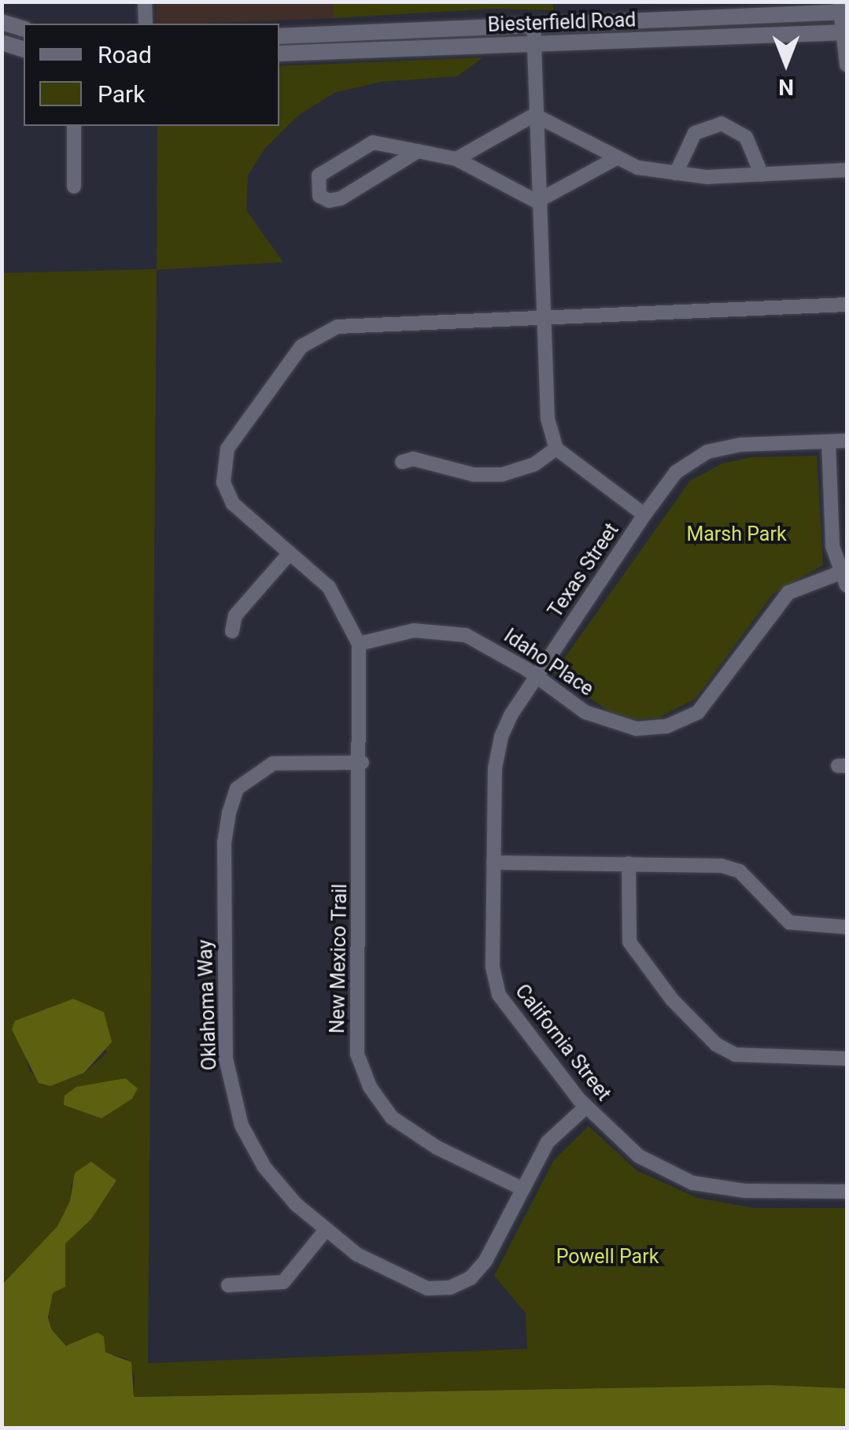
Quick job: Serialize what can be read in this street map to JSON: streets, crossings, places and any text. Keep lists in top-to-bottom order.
{
  "streets": {
    "street": [
      "Biesterfield Road",
      "Texas Street",
      "Idaho Place",
      "New Mexico Trail",
      "Oklahoma Way",
      "California Street"
    ]
  },
  "crossings": [
    ["Texas Street", "Idaho Place"],
    ["Texas Street", "California Street"],
    ["Idaho Place", "New Mexico Trail"],
    ["New Mexico Trail", "Oklahoma Way"]
  ],
  "parks": ["Marsh Park", "Powell Park"],
  "legend": ["Road", "Park"],
  "north": "bottom"
}
